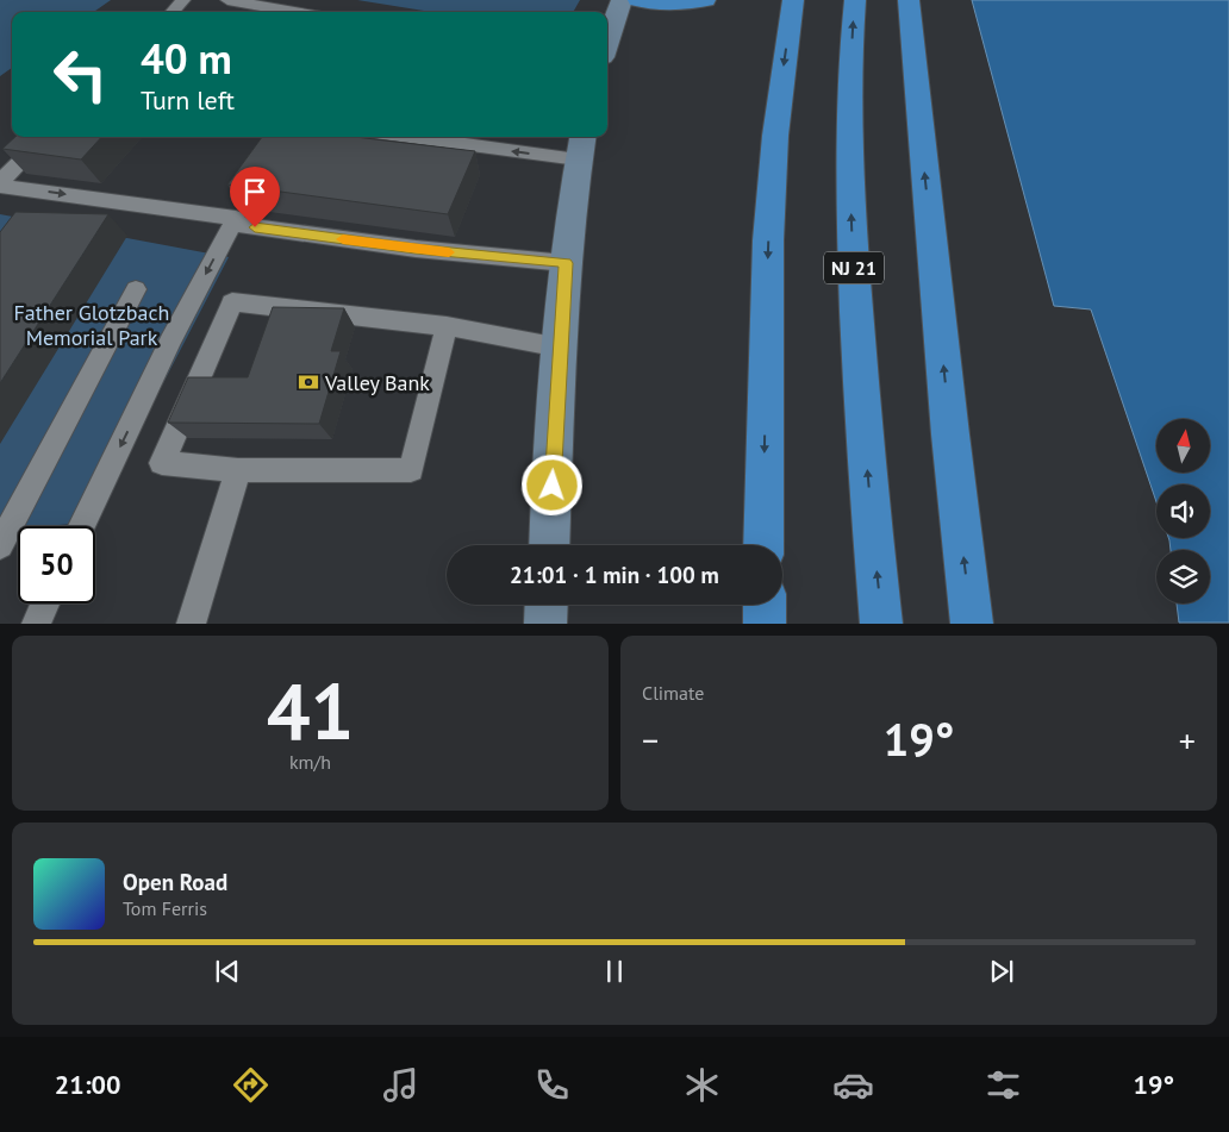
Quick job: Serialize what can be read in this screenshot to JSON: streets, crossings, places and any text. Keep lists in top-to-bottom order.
{
  "streets": {
    "highway": ["NJ 21"]
  },
  "parks": ["Father Glotzbach Memorial Park"],
  "places": {
    "bank": ["Valley Bank"]
  },
  "north": "top",
  "page": {
    "turn": ["40 m", "Turn left"],
    "limit": "50",
    "trip": "21:01 · 1 min · 100 m",
    "tile": [
      ["41", "km/h"],
      "Climate"
    ],
    "heat": ["−", "19°", "+"],
    "song": ["Open Road", "Tom Ferris"],
    "tabs": ["21:00", "19°"]
  }
}
